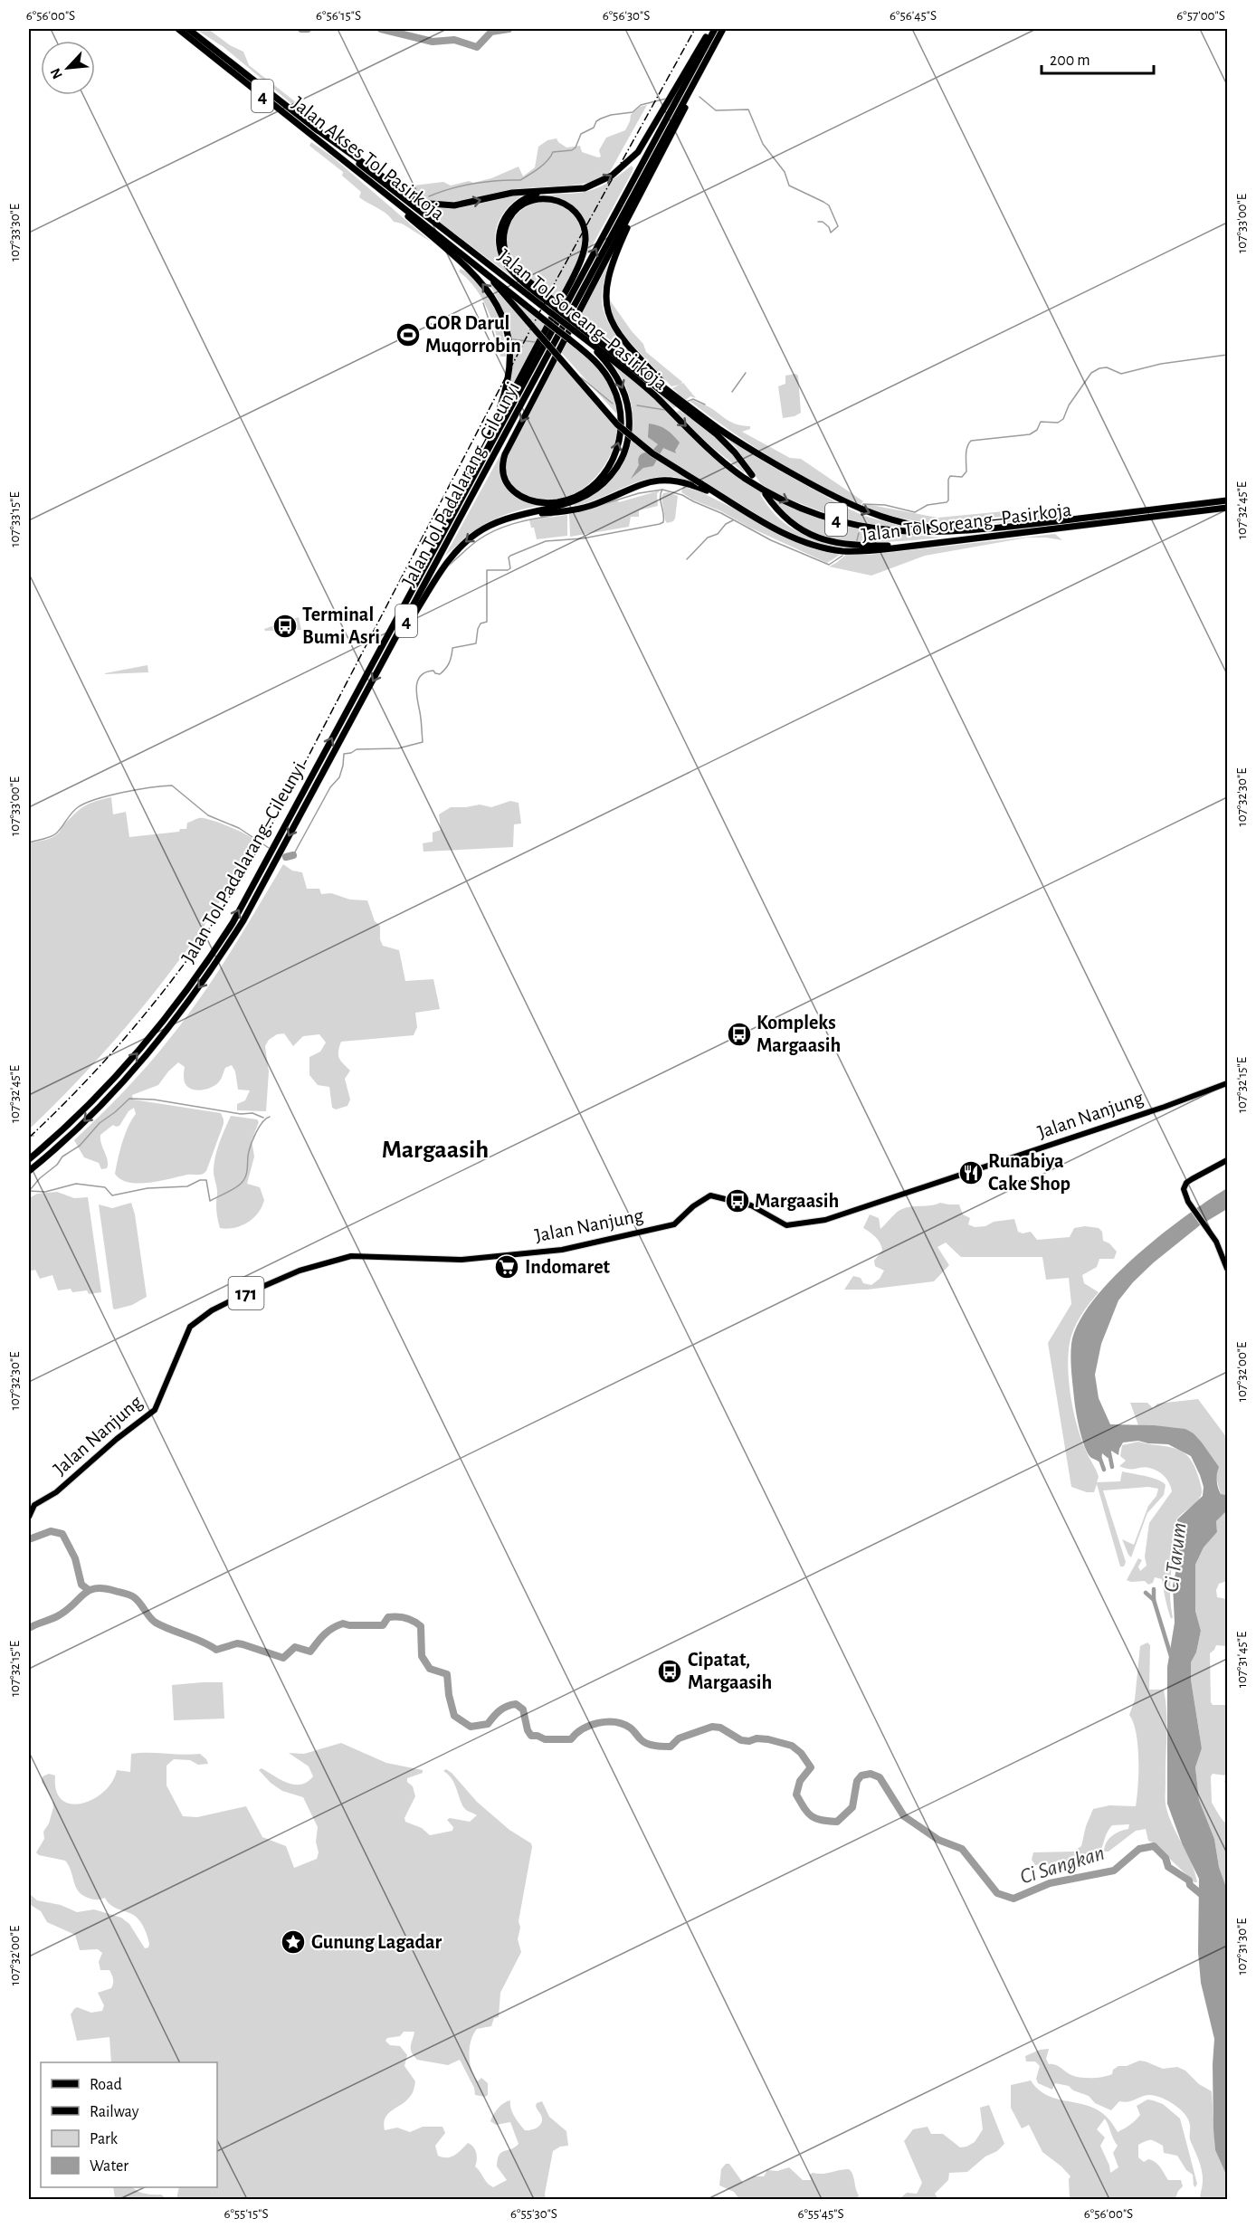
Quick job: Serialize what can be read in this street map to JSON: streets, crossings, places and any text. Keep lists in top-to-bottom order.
{
  "streets": {
    "highway": [
      "4",
      "Jalan Akses Tol Pasirkoja",
      "Jalan Tol Soreang–Pasirkoja",
      "Jalan Tol Padalarang–Cileunyi"
    ],
    "main road": ["Jalan Nanjung", "171"]
  },
  "crossings": [
    ["Jalan Akses Tol Pasirkoja", "Jalan Tol Soreang–Pasirkoja"]
  ],
  "districts": ["Margaasih"],
  "water": ["Ci Tarum", "Ci Sangkan"],
  "places": {
    "sports": ["GOR Darul Muqorrobin"],
    "bus stop": [
      "Terminal Bumi Asri",
      "Kompleks Margaasih",
      "Margaasih",
      "Cipatat, Margaasih"
    ],
    "restaurant": ["Runabiya Cake Shop"],
    "supermarket": ["Indomaret"],
    "place": ["Gunung Lagadar"]
  },
  "legend": [
    "Road",
    "Railway",
    "Park",
    "Water"
  ],
  "scale_bar": "200 m",
  "north": "bottom left",
  "coordinates": [
    "6°56'00\"S",
    "6°56'15\"S",
    "6°56'30\"S",
    "6°56'45\"S",
    "6°57'00\"S",
    "107°33'00\"E",
    "107°33'30\"E",
    "107°32'45\"E",
    "107°33'15\"E",
    "107°32'30\"E",
    "107°32'15\"E",
    "107°32'00\"E",
    "107°31'45\"E",
    "107°31'30\"E",
    "6°55'15\"S",
    "6°55'30\"S",
    "6°55'45\"S"
  ]
}
